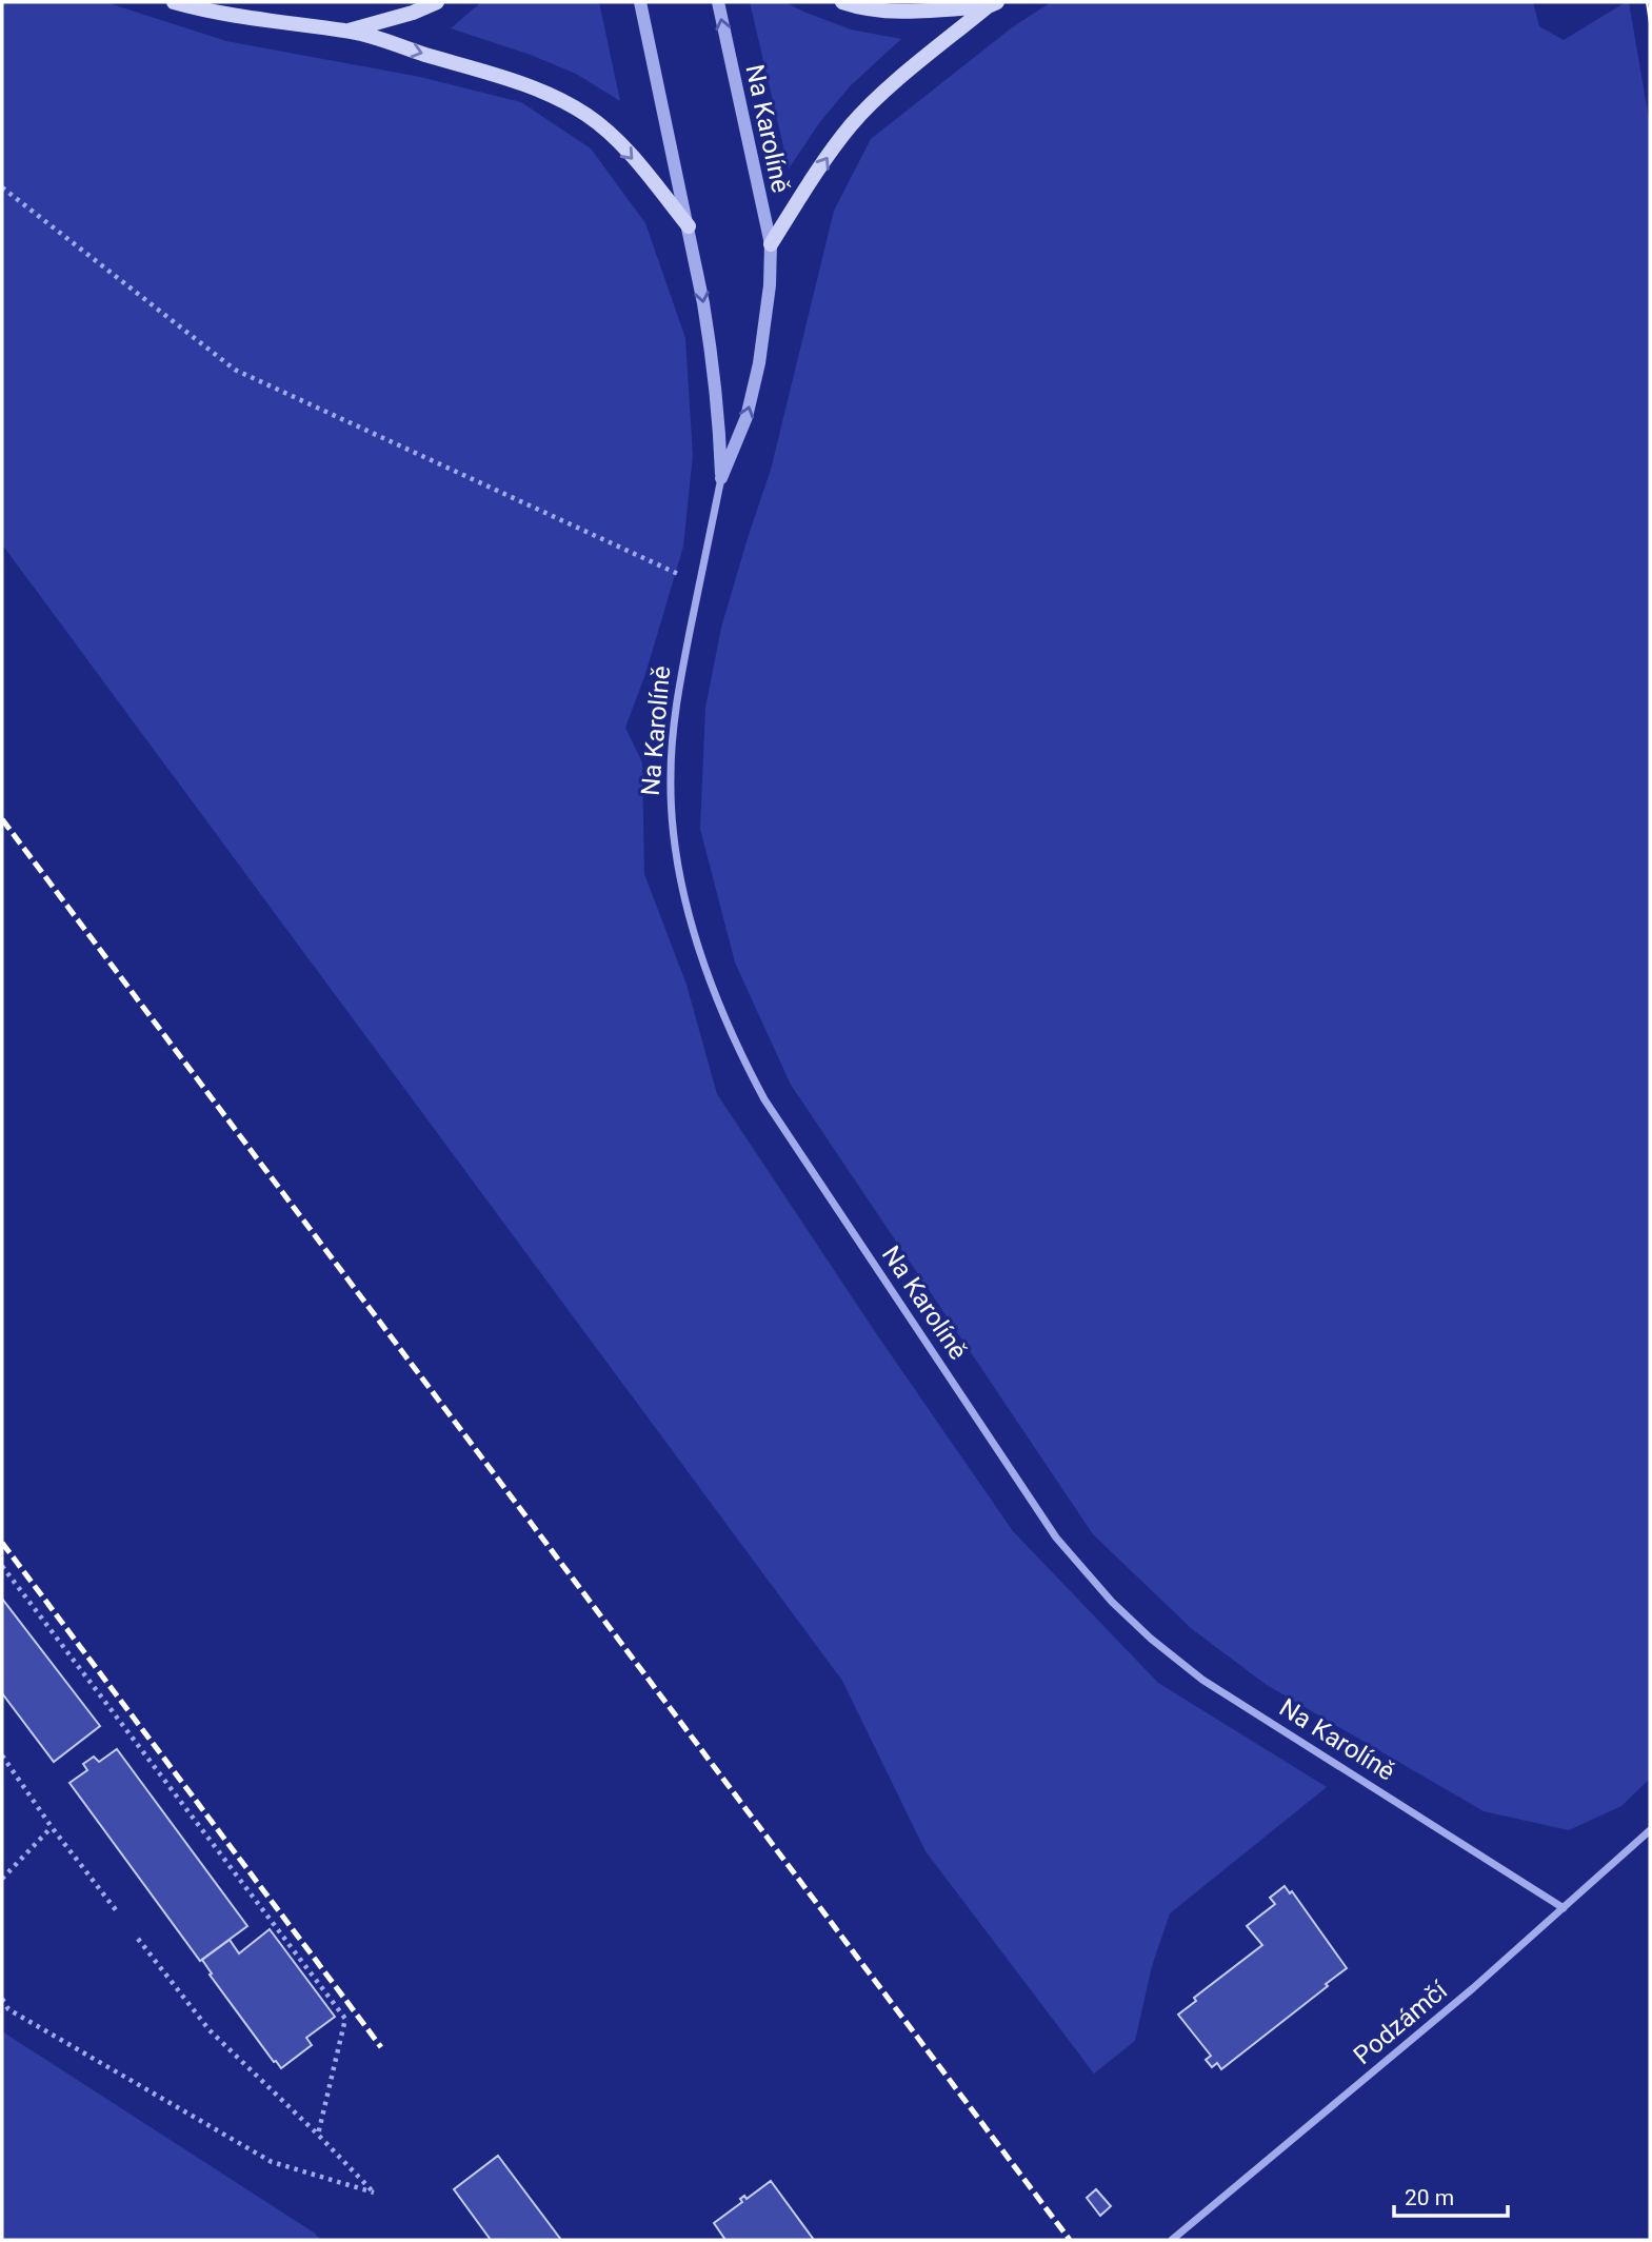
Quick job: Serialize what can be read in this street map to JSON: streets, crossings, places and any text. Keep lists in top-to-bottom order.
{
  "streets": {
    "street": ["Na Karolíně", "Podzámčí"]
  },
  "crossings": [
    ["Na Karolíně", "Podzámčí"]
  ],
  "scale_bar": "20 m"
}
